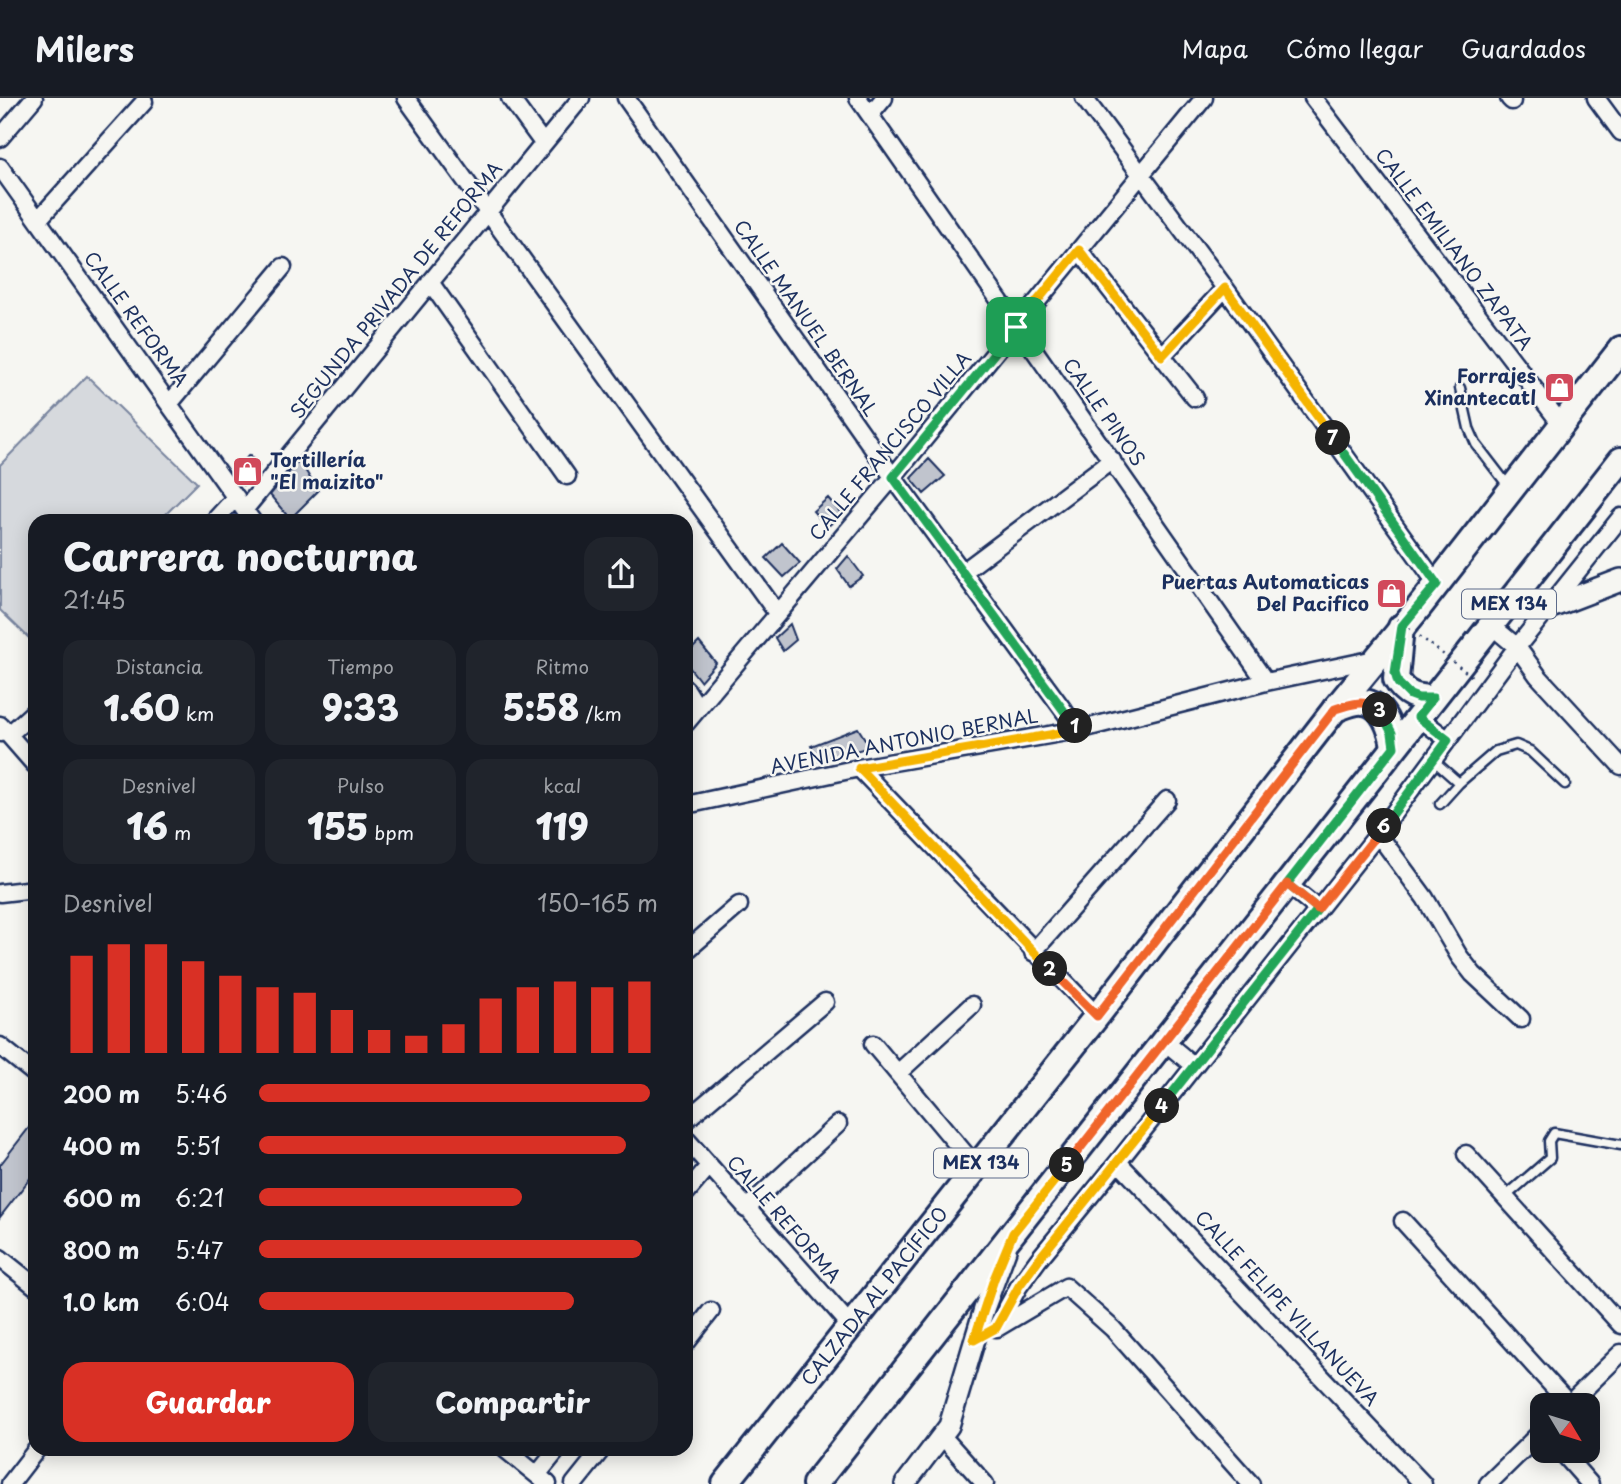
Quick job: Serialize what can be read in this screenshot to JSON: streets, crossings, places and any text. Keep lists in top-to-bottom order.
{
  "streets": {
    "main road": ["MEX 134", "CALZADA AL PACÍFICO"],
    "street": [
      "CALLE EMILIANO ZAPATA",
      "SEGUNDA PRIVADA DE REFORMA",
      "CALLE MANUEL BERNAL",
      "CALLE REFORMA",
      "CALLE PINOS",
      "CALLE FRANCISCO VILLA",
      "AVENIDA ANTONIO BERNAL",
      "CALLE FELIPE VILLANUEVA"
    ]
  },
  "crossings": [
    ["CALLE EMILIANO ZAPATA", "CALZADA AL PACÍFICO"],
    ["SEGUNDA PRIVADA DE REFORMA", "CALLE REFORMA"],
    ["CALLE MANUEL BERNAL", "CALLE FRANCISCO VILLA"],
    ["CALLE MANUEL BERNAL", "AVENIDA ANTONIO BERNAL"],
    ["CALLE REFORMA", "CALZADA AL PACÍFICO"],
    ["CALLE PINOS", "CALLE FRANCISCO VILLA"],
    ["CALLE PINOS", "AVENIDA ANTONIO BERNAL"],
    ["AVENIDA ANTONIO BERNAL", "CALZADA AL PACÍFICO"]
  ],
  "places": {
    "shop": ["Forrajes Xinantecatl", "Tortillería \"El maizito\"", "Puertas Automaticas Del Pacifico"]
  },
  "north": "bottom right",
  "page": {
    "header": "Milers",
    "nav": ["Mapa", "Cómo llegar", "Guardados"],
    "pins": [
      "7",
      "3",
      "1",
      "6",
      "2",
      "4",
      "5"
    ],
    "heading": ["Carrera nocturna", "21:45"],
    "stats": [
      ["Distancia", "1.60 km"],
      ["Tiempo", "9:33"],
      ["Ritmo", "5:58 /km"],
      ["Desnivel", "16 m"],
      ["Pulso", "155 bpm"],
      ["kcal", "119"]
    ],
    "chart": ["Desnivel", "150–165 m"],
    "list": [
      {
        "name": "200 m",
        "note": "5:46"
      },
      {
        "name": "400 m",
        "note": "5:51"
      },
      {
        "name": "600 m",
        "note": "6:21"
      },
      {
        "name": "800 m",
        "note": "5:47"
      },
      {
        "name": "1.0 km",
        "note": "6:04"
      }
    ],
    "buttons": ["Guardar", "Compartir"]
  }
}
